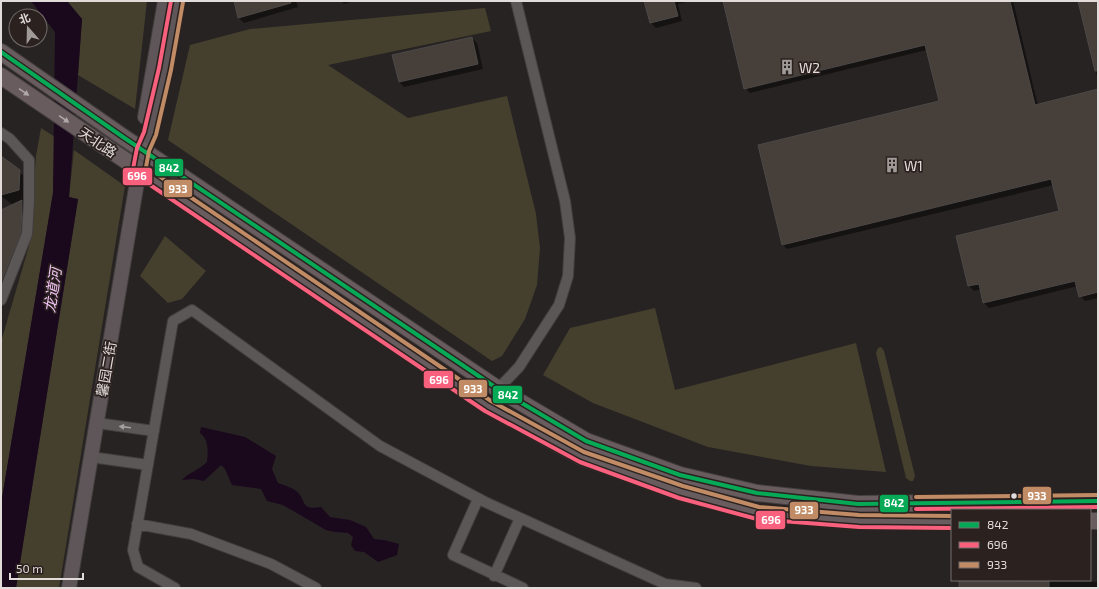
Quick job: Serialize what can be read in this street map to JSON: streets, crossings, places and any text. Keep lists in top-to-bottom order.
{
  "streets": {
    "main road": ["天北路"],
    "street": ["馨园二街"]
  },
  "crossings": [
    ["天北路", "馨园二街"]
  ],
  "water": ["龙道河"],
  "places": {
    "building": ["W2", "W1"]
  },
  "lines": ["transit line 696", "transit line 933", "transit line 842"],
  "legend": ["842", "696", "933"],
  "scale_bar": "50 m",
  "north": "top"
}
